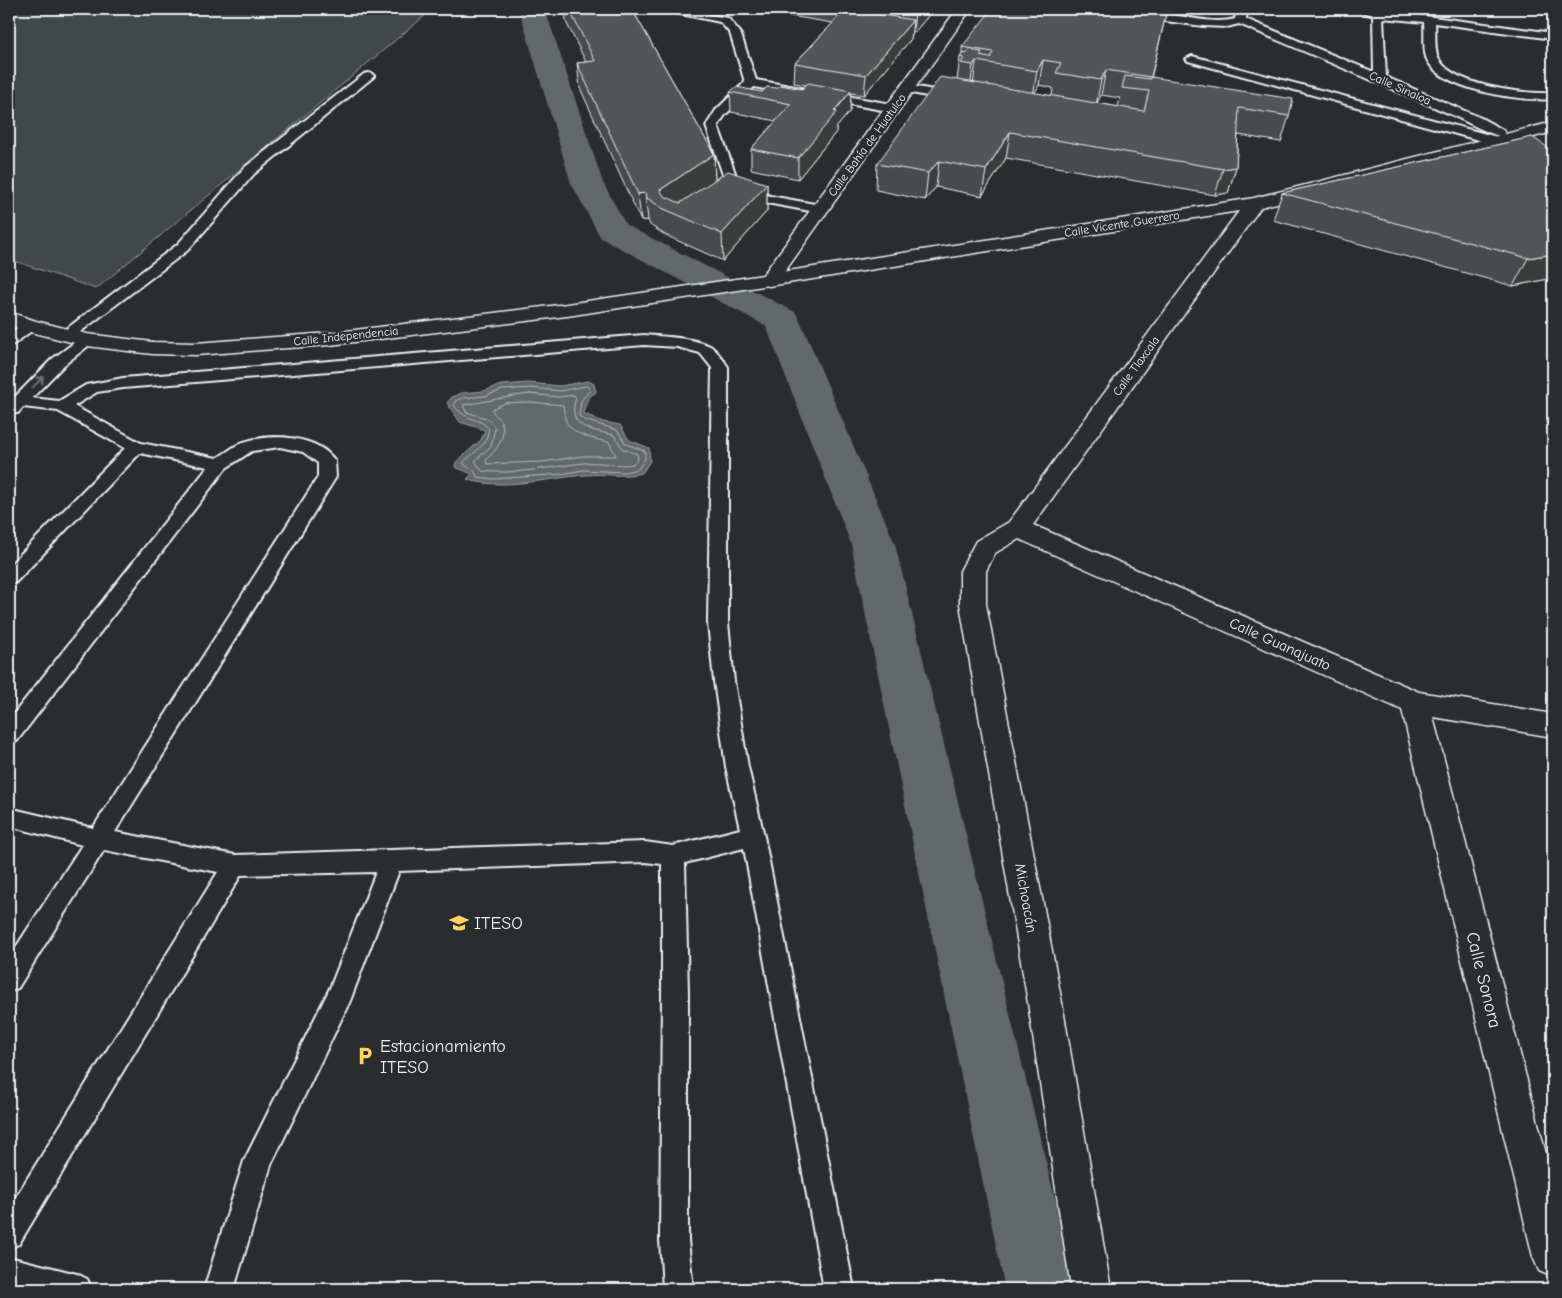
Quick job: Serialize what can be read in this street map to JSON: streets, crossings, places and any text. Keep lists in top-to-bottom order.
{
  "streets": {
    "street": [
      "Calle Bahía de Huatulco",
      "Calle Vicente Guerrero",
      "Calle Independencia",
      "Calle Tlaxcala",
      "Calle Guanajuato",
      "Michoacán",
      "Calle Sonora"
    ],
    "lane": ["Calle Sinaloa"]
  },
  "crossings": [
    ["Calle Sinaloa", "Calle Vicente Guerrero"],
    ["Calle Bahía de Huatulco", "Calle Vicente Guerrero"],
    ["Calle Vicente Guerrero", "Calle Independencia"],
    ["Calle Vicente Guerrero", "Calle Tlaxcala"],
    ["Calle Tlaxcala", "Calle Guanajuato"],
    ["Calle Tlaxcala", "Michoacán"],
    ["Calle Guanajuato", "Michoacán"],
    ["Calle Guanajuato", "Calle Sonora"]
  ],
  "places": {
    "school or university": ["ITESO"],
    "parking": ["Estacionamiento ITESO"]
  }
}
